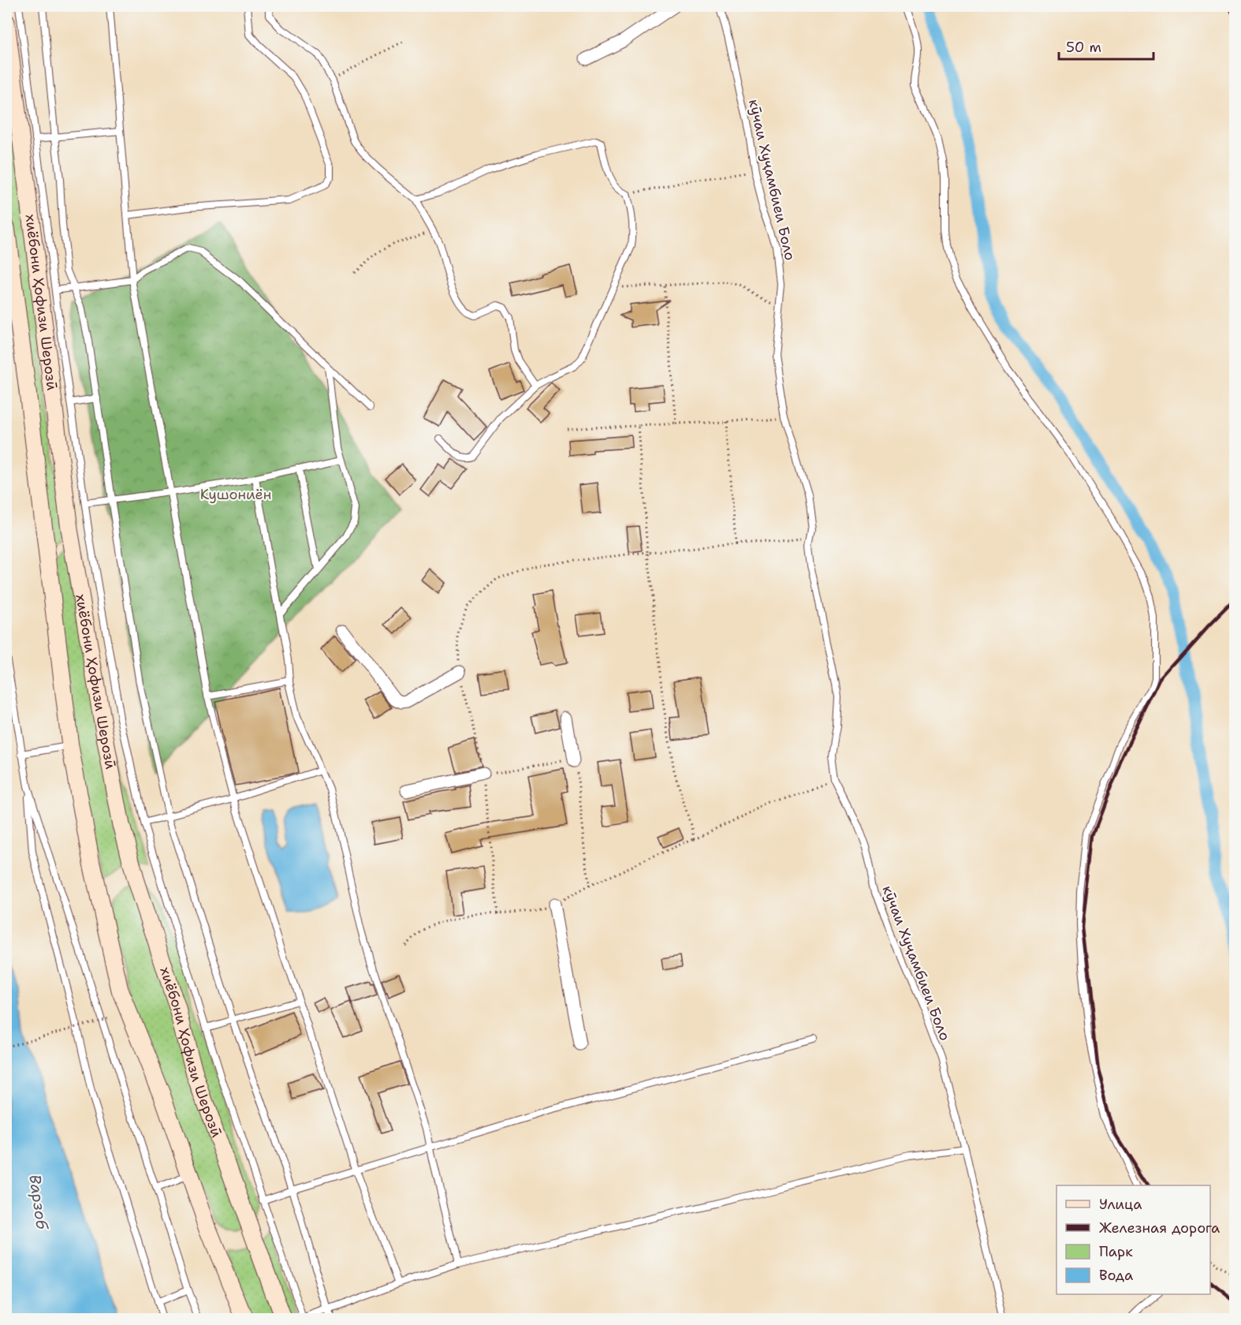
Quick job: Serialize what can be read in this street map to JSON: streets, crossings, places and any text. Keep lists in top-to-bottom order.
{
  "streets": {
    "main road": ["хиёбони Ҳофизи Шерозӣ"],
    "lane": ["кӯчаи Хуҷамбиеи Боло"]
  },
  "water": ["Варзоб"],
  "parks": ["Кушониён"],
  "legend": [
    "Улица",
    "Железная дорога",
    "Парк",
    "Вода"
  ],
  "scale_bar": "50 m"
}
